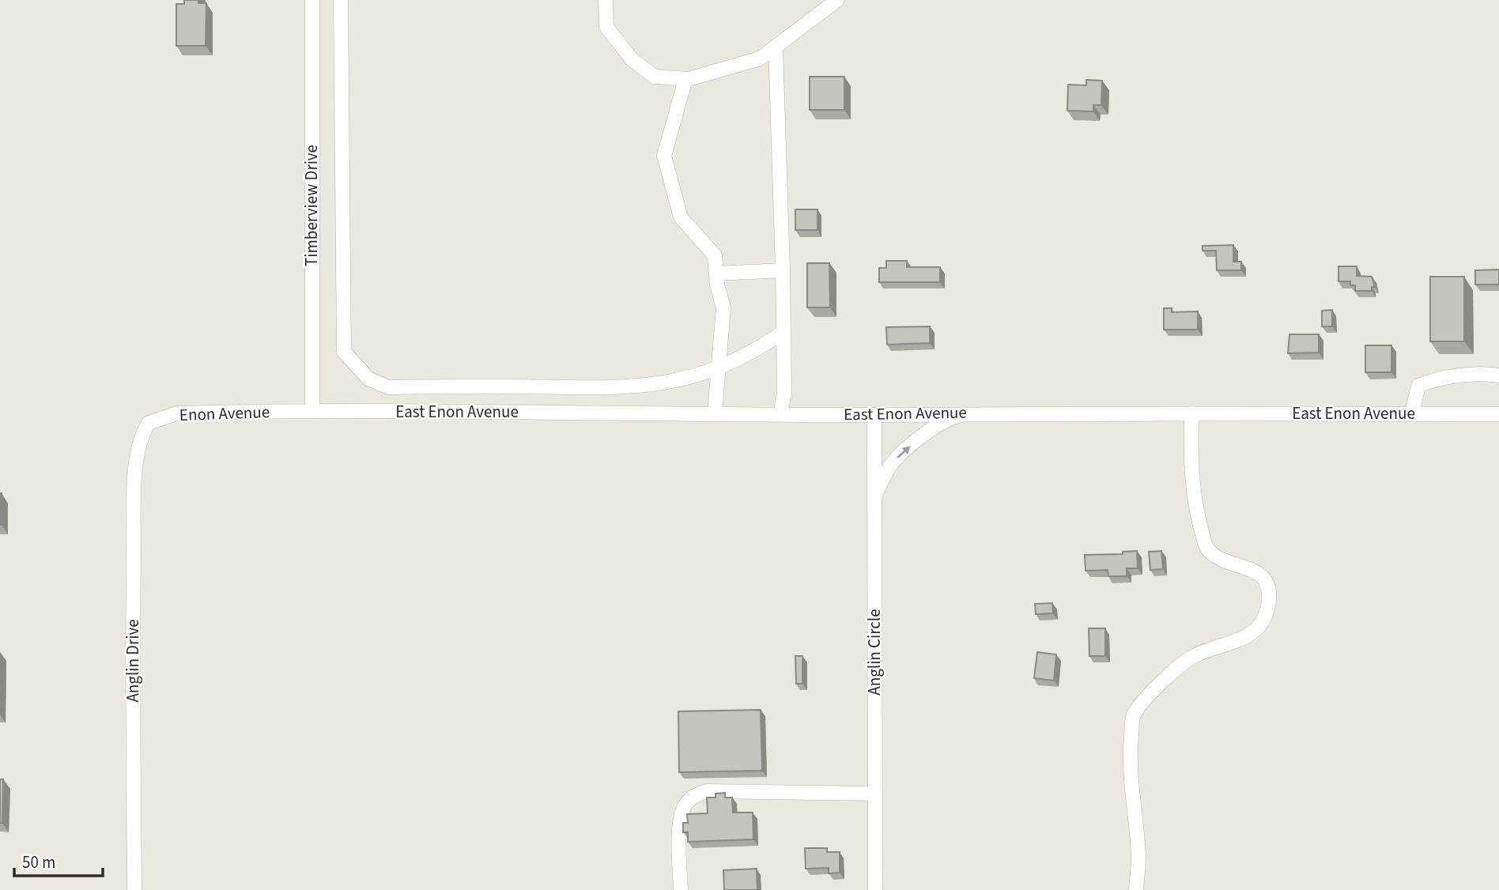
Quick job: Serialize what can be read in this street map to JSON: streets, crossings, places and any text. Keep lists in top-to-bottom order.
{
  "streets": {
    "street": [
      "Timberview Drive",
      "East Enon Avenue",
      "Enon Avenue",
      "Anglin Circle",
      "Anglin Drive"
    ]
  },
  "crossings": [
    ["Timberview Drive", "East Enon Avenue"],
    ["Timberview Drive", "Enon Avenue"],
    ["East Enon Avenue", "Enon Avenue"],
    ["East Enon Avenue", "Anglin Circle"],
    ["Enon Avenue", "Anglin Drive"]
  ],
  "scale_bar": "50 m"
}
